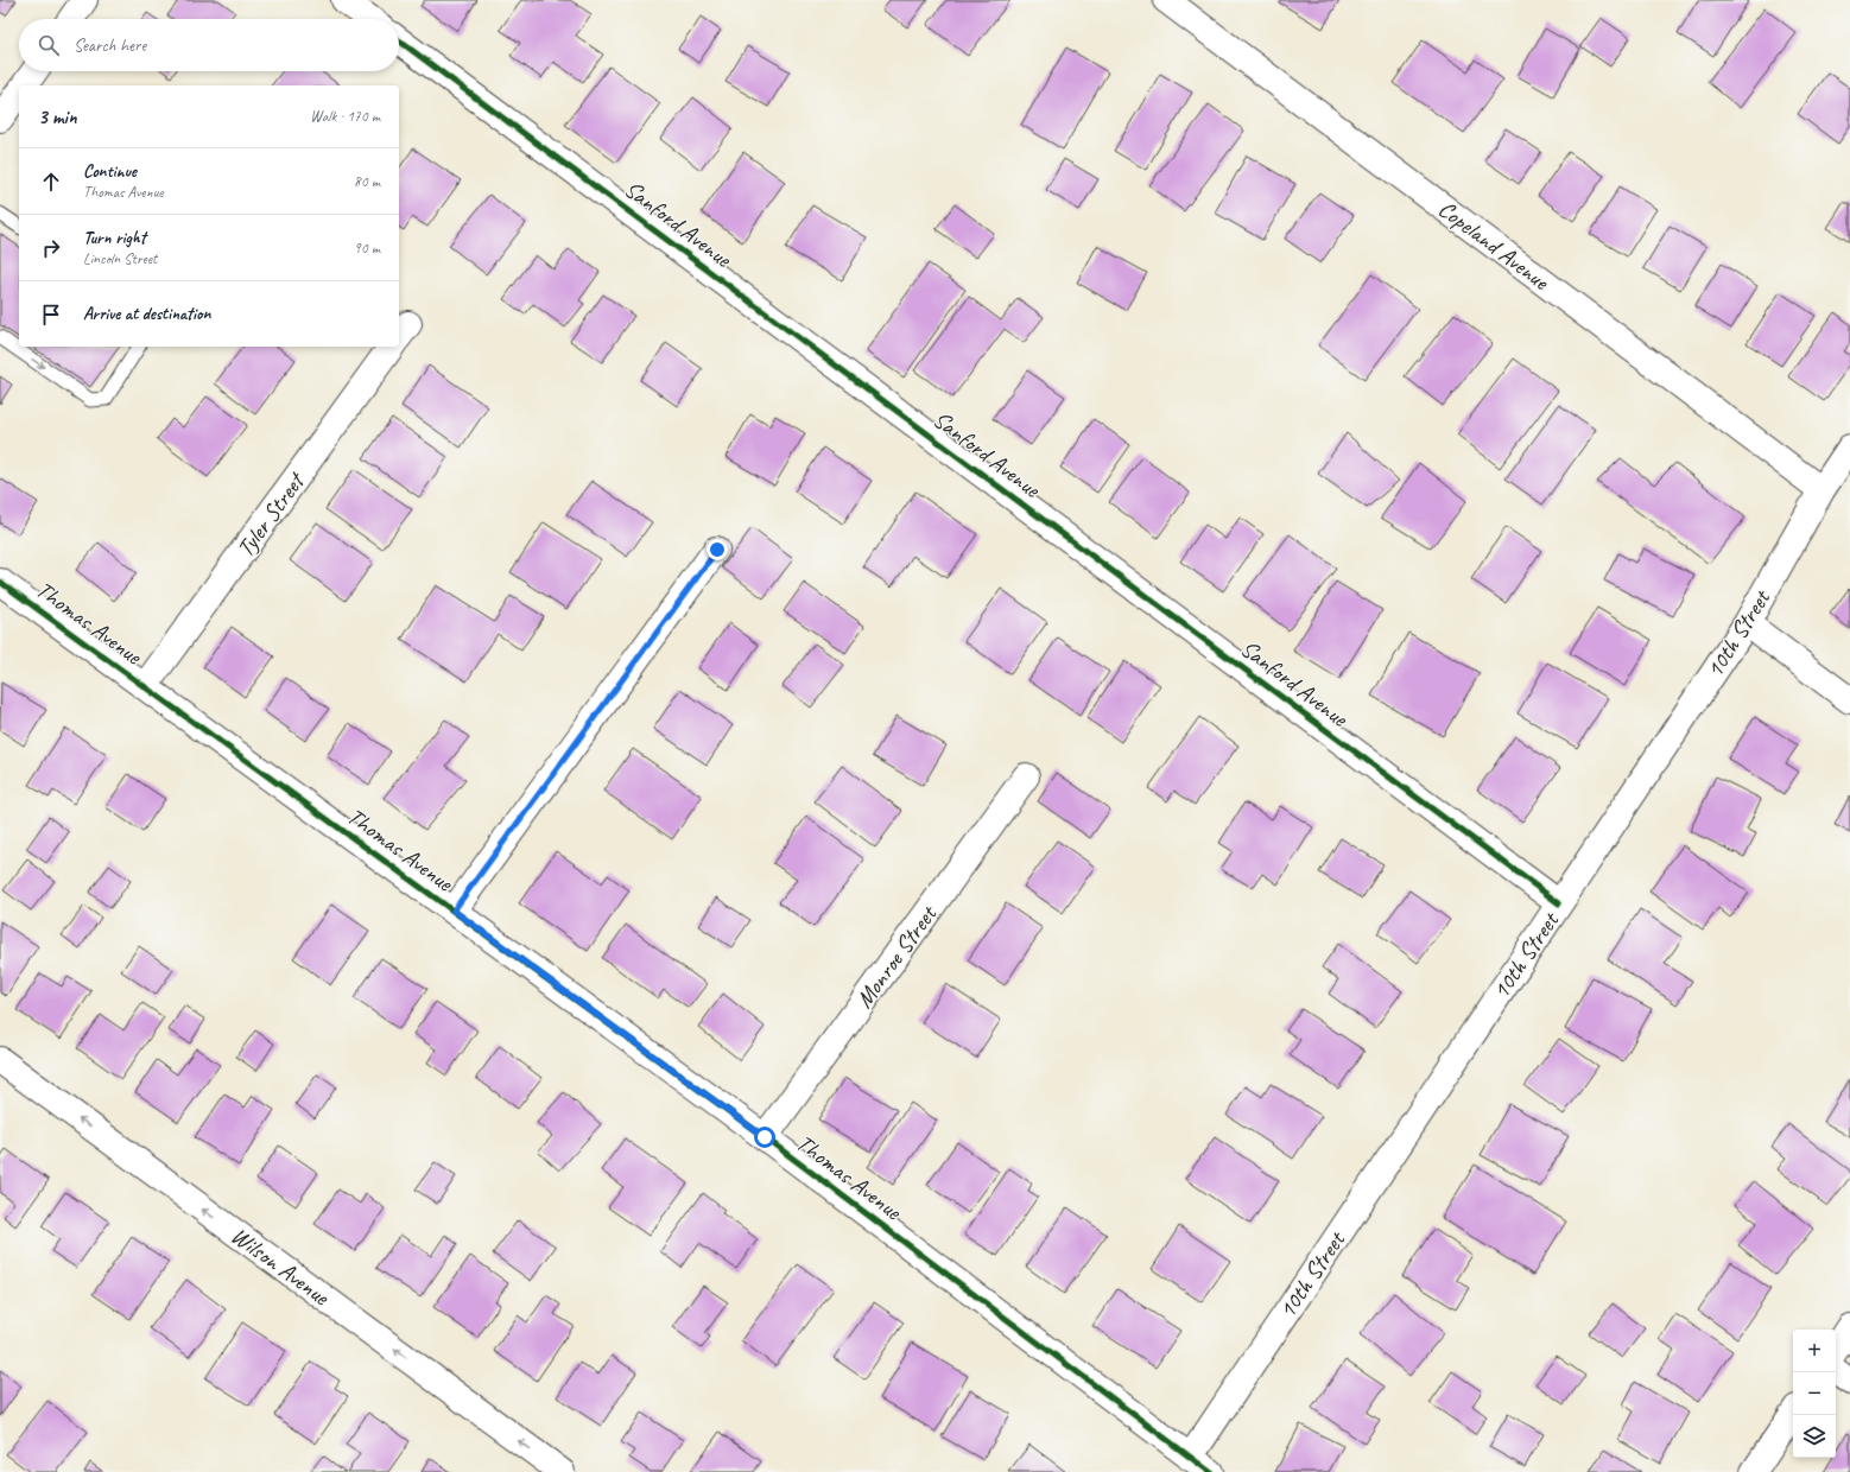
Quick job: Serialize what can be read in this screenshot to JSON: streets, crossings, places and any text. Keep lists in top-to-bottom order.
{
  "streets": {
    "street": [
      "Sanford Avenue",
      "Copeland Avenue",
      "Tyler Street",
      "Thomas Avenue",
      "10th Street",
      "Monroe Street",
      "Wilson Avenue"
    ]
  },
  "crossings": [
    ["Sanford Avenue", "10th Street"],
    ["Copeland Avenue", "10th Street"],
    ["Tyler Street", "Thomas Avenue"],
    ["Thomas Avenue", "10th Street"],
    ["Thomas Avenue", "Monroe Street"]
  ],
  "one_way": ["Wilson Avenue"],
  "page": {
    "search": "Search here",
    "heading": ["3 min", "Walk · 170 m"],
    "list": [
      ["Continue", "Thomas Avenue", "80 m"],
      ["Turn right", "Lincoln Street", "90 m"],
      "Arrive at destination"
    ],
    "map_buttons": ["+", "−"]
  }
}
